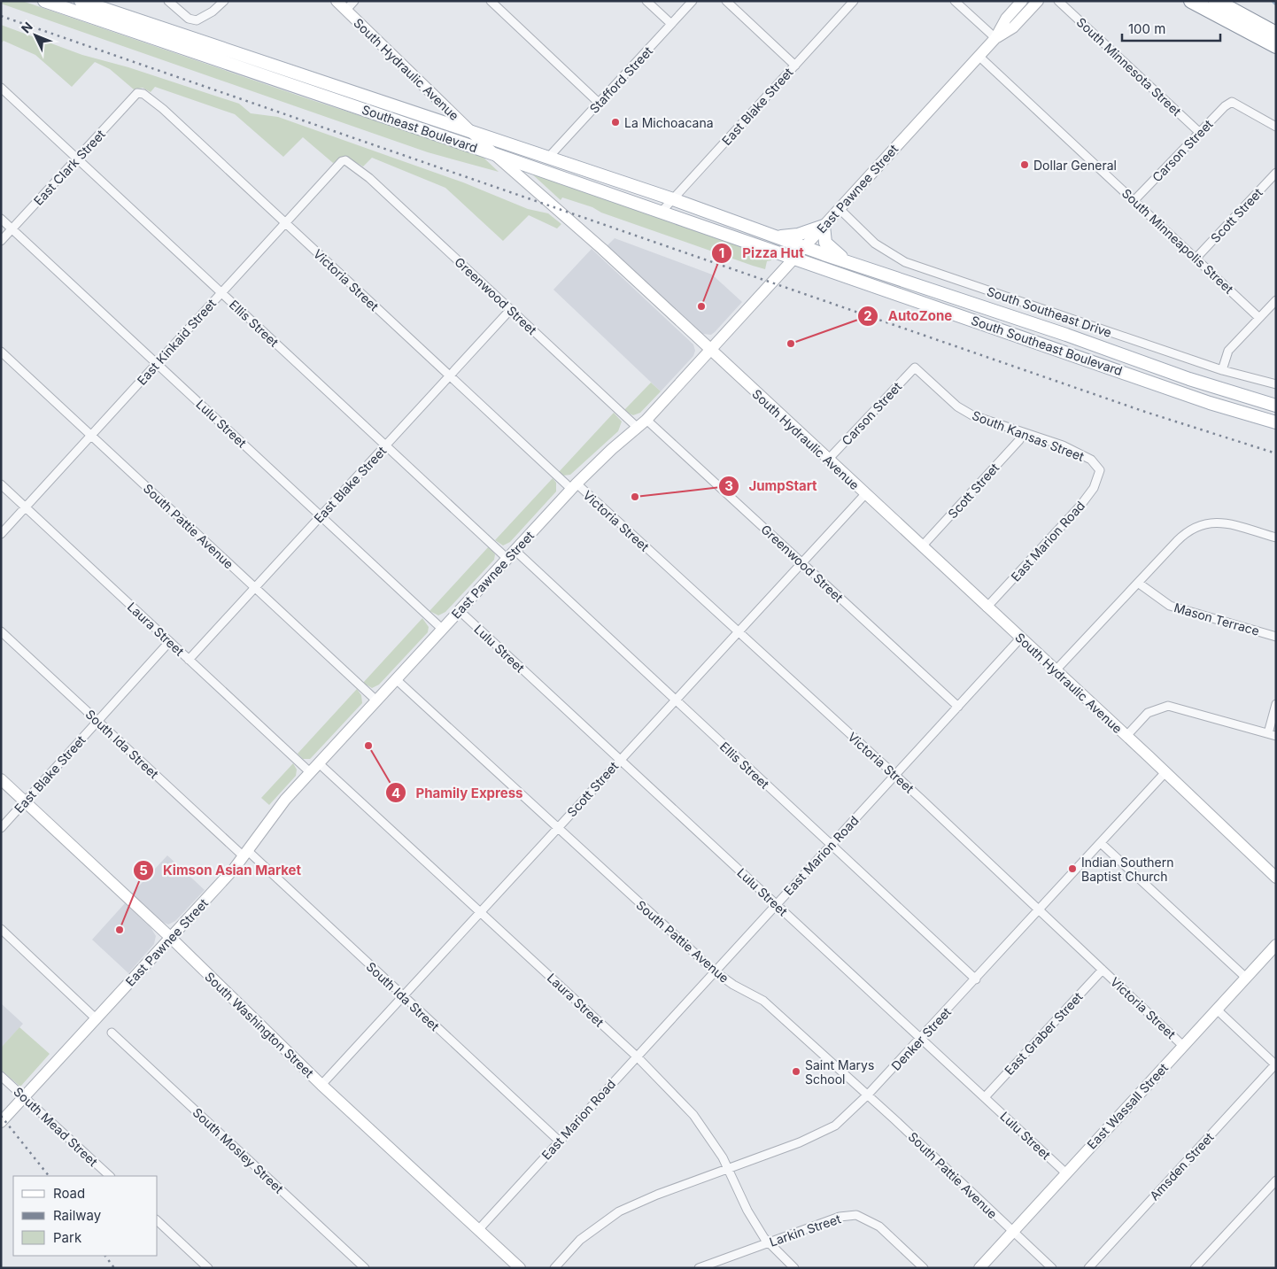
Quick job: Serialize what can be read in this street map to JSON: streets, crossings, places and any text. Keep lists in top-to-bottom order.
{
  "streets": {
    "main road": ["Southeast Boulevard", "South Southeast Boulevard"],
    "street": [
      "South Minnesota Street",
      "South Hydraulic Avenue",
      "Stafford Street",
      "East Blake Street",
      "Carson Street",
      "East Clark Street",
      "East Pawnee Street",
      "Scott Street",
      "South Minneapolis Street",
      "Victoria Street",
      "Greenwood Street",
      "South Southeast Drive",
      "Ellis Street",
      "East Kinkaid Street",
      "Lulu Street",
      "South Kansas Street",
      "South Pattie Avenue",
      "East Marion Road",
      "Mason Terrace",
      "Laura Street",
      "South Ida Street",
      "South Washington Street",
      "East Graber Street",
      "Denker Street",
      "East Wassall Street",
      "South Mead Street",
      "South Mosley Street",
      "Amsden Street",
      "Larkin Street"
    ]
  },
  "crossings": [
    ["South Minnesota Street", "Carson Street"],
    ["South Hydraulic Avenue", "Southeast Boulevard"],
    ["South Hydraulic Avenue", "Carson Street"],
    ["South Hydraulic Avenue", "East Pawnee Street"],
    ["South Hydraulic Avenue", "Scott Street"],
    ["South Hydraulic Avenue", "East Marion Road"],
    ["South Hydraulic Avenue", "Denker Street"],
    ["Stafford Street", "Southeast Boulevard"],
    ["East Blake Street", "Southeast Boulevard"],
    ["East Blake Street", "Victoria Street"],
    ["East Blake Street", "Greenwood Street"],
    ["East Blake Street", "Ellis Street"],
    ["East Blake Street", "Lulu Street"],
    ["East Blake Street", "South Pattie Avenue"],
    ["East Blake Street", "Laura Street"],
    ["East Blake Street", "South Ida Street"],
    ["East Blake Street", "South Washington Street"],
    ["Southeast Boulevard", "East Pawnee Street"],
    ["Southeast Boulevard", "South Southeast Boulevard"],
    ["Carson Street", "South Minneapolis Street"],
    ["Carson Street", "South Kansas Street"],
    ["East Clark Street", "Victoria Street"],
    ["East Clark Street", "Ellis Street"],
    ["East Clark Street", "Lulu Street"],
    ["East Pawnee Street", "South Minneapolis Street"],
    ["East Pawnee Street", "Victoria Street"],
    ["East Pawnee Street", "Greenwood Street"],
    ["East Pawnee Street", "South Southeast Drive"],
    ["East Pawnee Street", "Ellis Street"],
    ["East Pawnee Street", "South Southeast Boulevard"],
    ["East Pawnee Street", "Lulu Street"],
    ["East Pawnee Street", "South Pattie Avenue"],
    ["East Pawnee Street", "Laura Street"],
    ["East Pawnee Street", "South Ida Street"],
    ["East Pawnee Street", "South Washington Street"],
    ["East Pawnee Street", "South Mead Street"],
    ["Scott Street", "South Minneapolis Street"],
    ["Scott Street", "Victoria Street"],
    ["Scott Street", "Greenwood Street"],
    ["Scott Street", "Ellis Street"],
    ["Scott Street", "Lulu Street"],
    ["Scott Street", "South Kansas Street"],
    ["Scott Street", "South Pattie Avenue"],
    ["Scott Street", "Laura Street"],
    ["Scott Street", "South Ida Street"],
    ["Scott Street", "South Washington Street"],
    ["Victoria Street", "East Kinkaid Street"],
    ["Victoria Street", "East Marion Road"],
    ["Victoria Street", "East Graber Street"],
    ["Victoria Street", "Denker Street"],
    ["Victoria Street", "East Wassall Street"],
    ["Greenwood Street", "East Kinkaid Street"],
    ["Greenwood Street", "East Marion Road"],
    ["Ellis Street", "East Kinkaid Street"],
    ["Ellis Street", "East Marion Road"],
    ["Ellis Street", "Denker Street"],
    ["East Kinkaid Street", "Lulu Street"],
    ["East Kinkaid Street", "South Pattie Avenue"],
    ["East Kinkaid Street", "Laura Street"],
    ["Lulu Street", "East Marion Road"],
    ["Lulu Street", "East Graber Street"],
    ["Lulu Street", "Denker Street"],
    ["Lulu Street", "East Wassall Street"],
    ["South Kansas Street", "East Marion Road"],
    ["South Pattie Avenue", "East Marion Road"],
    ["South Pattie Avenue", "Denker Street"],
    ["South Pattie Avenue", "East Wassall Street"],
    ["East Marion Road", "Laura Street"],
    ["East Marion Road", "South Ida Street"],
    ["East Marion Road", "South Washington Street"],
    ["Laura Street", "Denker Street"],
    ["Laura Street", "Larkin Street"]
  ],
  "places": [
    "La Michoacana",
    "Dollar General",
    "Pizza Hut",
    "AutoZone",
    "JumpStart",
    "Phamily Express",
    "Indian Southern Baptist Church",
    "Kimson Asian Market",
    "Saint Marys School"
  ],
  "legend": ["Road", "Railway", "Park"],
  "scale_bar": "100 m",
  "north": "top left"
}
